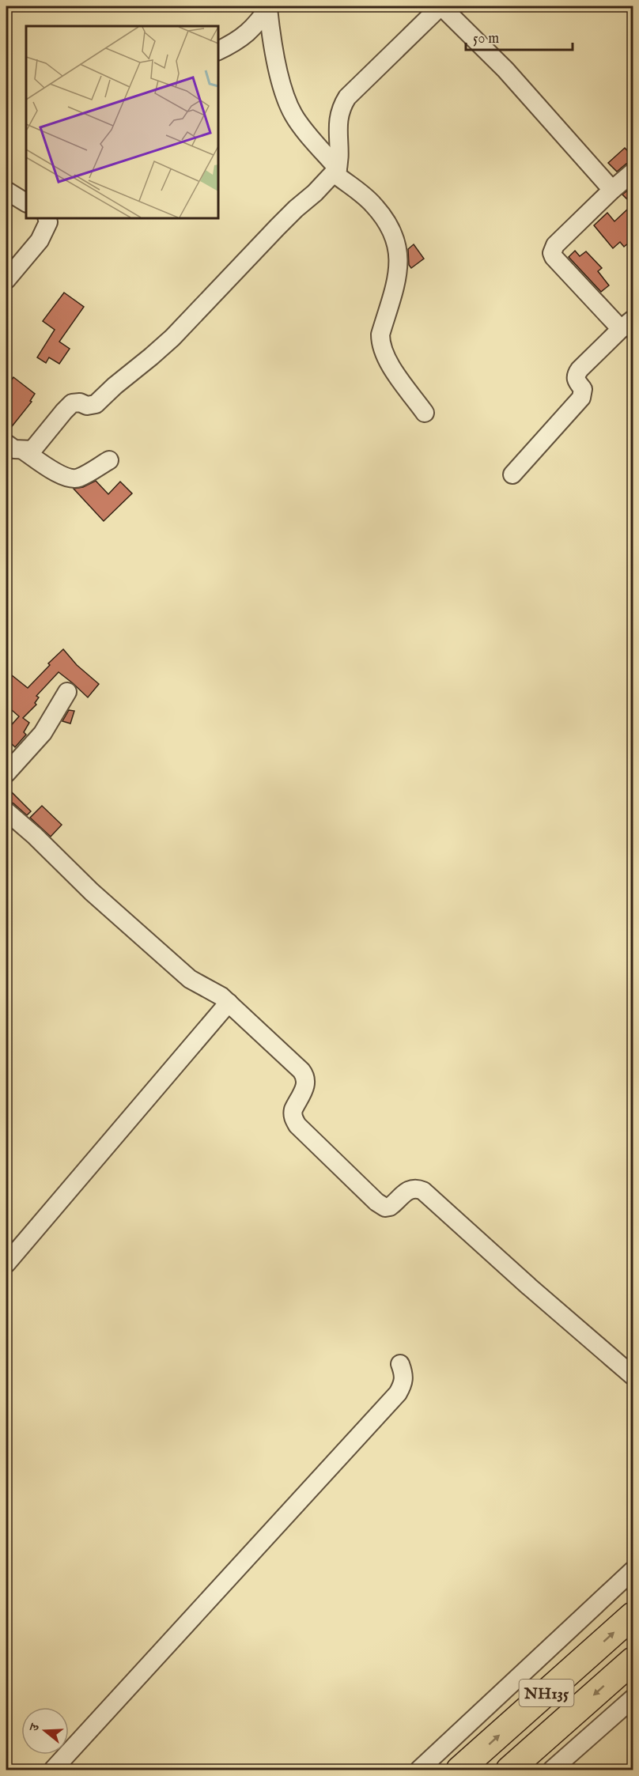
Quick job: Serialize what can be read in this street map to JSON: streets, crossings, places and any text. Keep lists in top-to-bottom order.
{
  "streets": {
    "highway": ["NH135"]
  },
  "scale_bar": "50 m",
  "north": "left"
}
